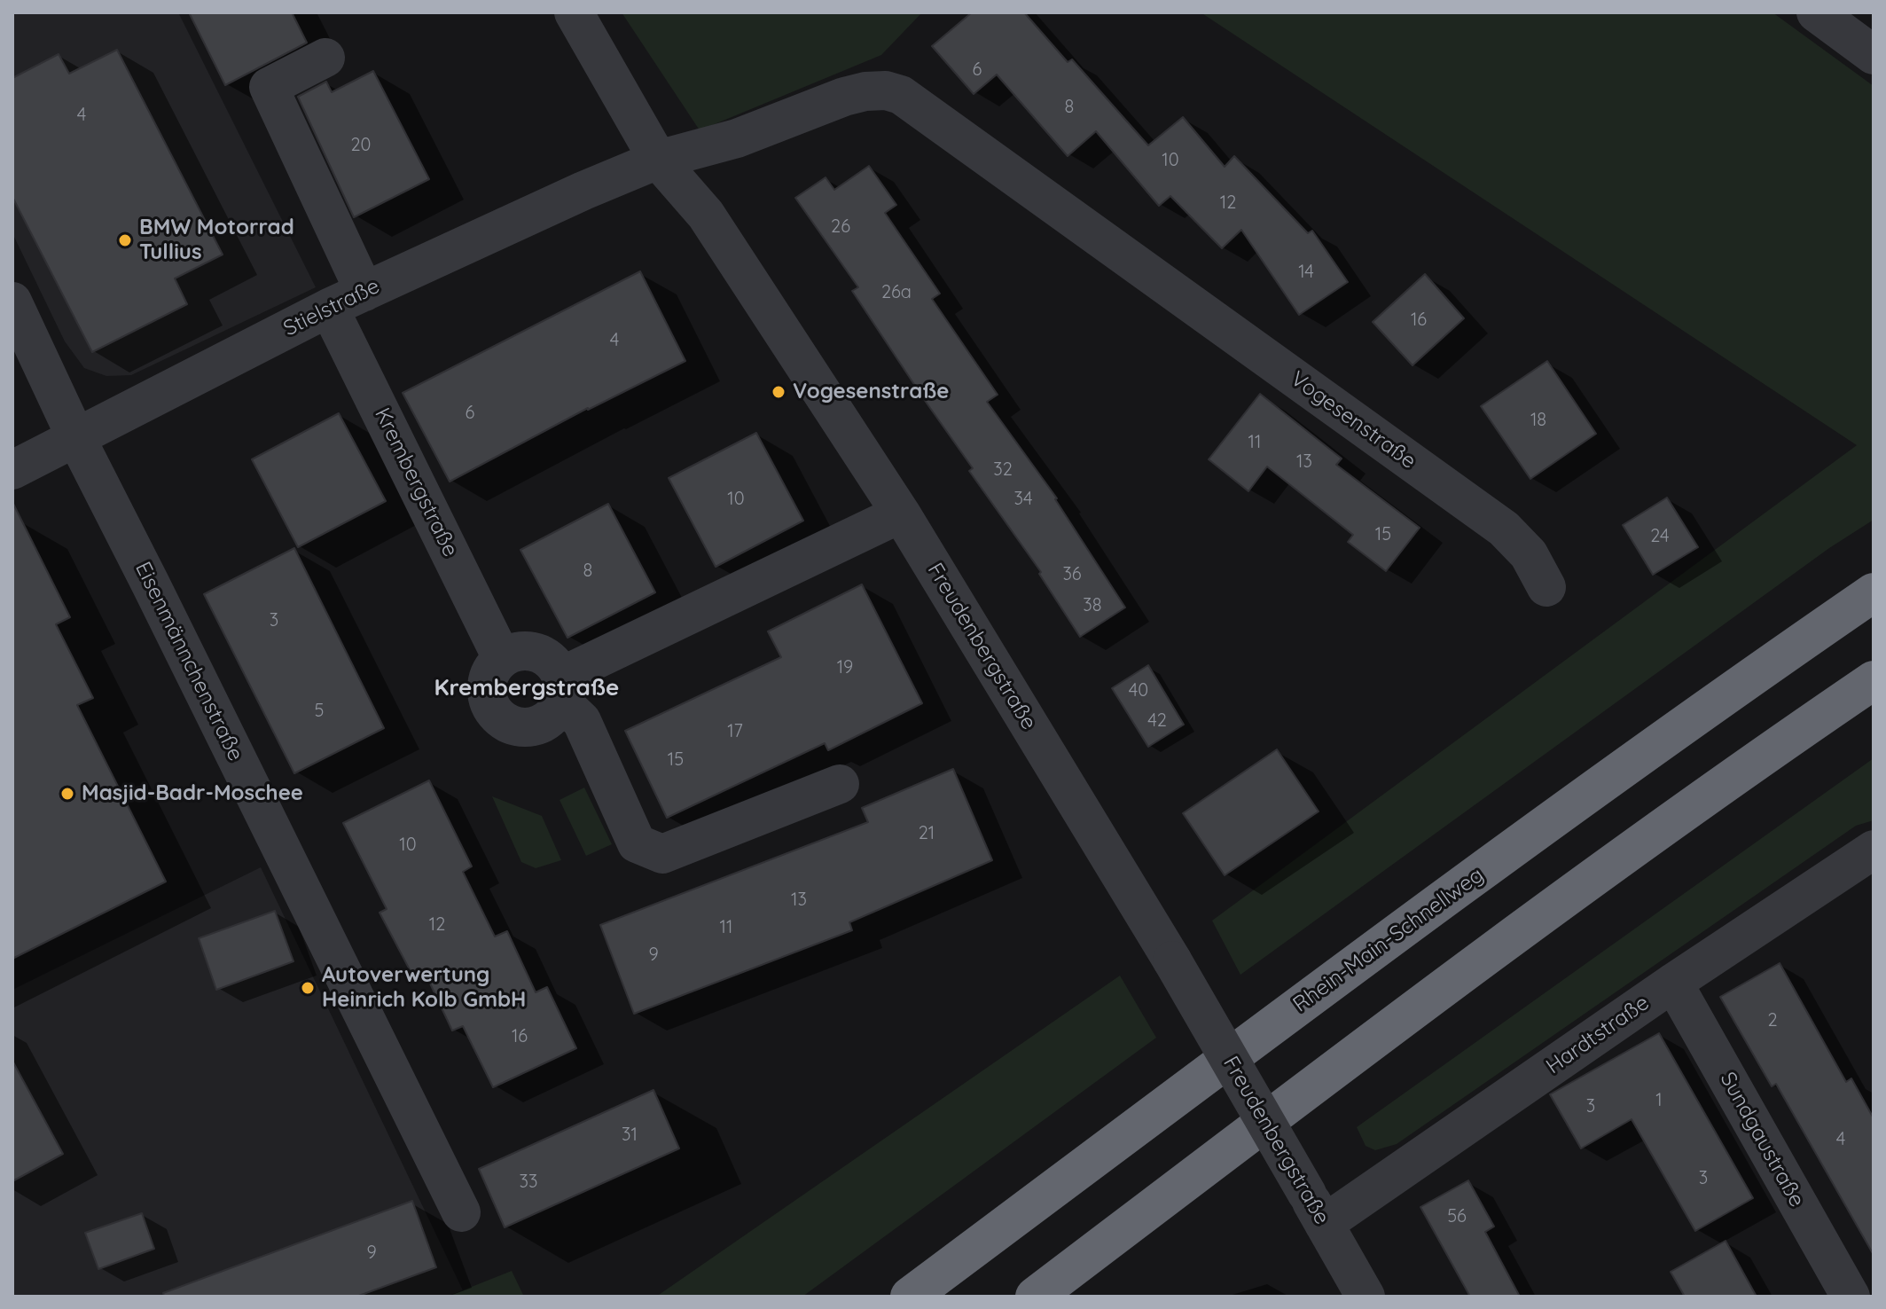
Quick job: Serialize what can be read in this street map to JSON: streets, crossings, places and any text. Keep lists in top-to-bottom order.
{
  "streets": {
    "highway": ["Rhein-Main-Schnellweg"],
    "street": [
      "Stielstraße",
      "Vogesenstraße",
      "Krembergstraße",
      "Freudenbergstraße",
      "Eisenmännchenstraße",
      "Hardtstraße",
      "Sundgaustraße"
    ]
  },
  "crossings": [
    ["Stielstraße", "Vogesenstraße"],
    ["Stielstraße", "Krembergstraße"],
    ["Stielstraße", "Freudenbergstraße"],
    ["Stielstraße", "Eisenmännchenstraße"],
    ["Vogesenstraße", "Freudenbergstraße"],
    ["Freudenbergstraße", "Hardtstraße"],
    ["Hardtstraße", "Sundgaustraße"]
  ],
  "districts": ["Krembergstraße"],
  "places": [
    "BMW Motorrad Tullius",
    "Vogesenstraße",
    "Masjid-Badr-Moschee",
    "Autoverwertung Heinrich Kolb GmbH"
  ],
  "house_numbers": [
    "6",
    "8",
    "4",
    "20",
    "10",
    "12",
    "26",
    "14",
    "26a",
    "16",
    "4",
    "6",
    "18",
    "11",
    "13",
    "32",
    "10",
    "34",
    "15",
    "24",
    "8",
    "36",
    "38",
    "3",
    "19",
    "40",
    "5",
    "42",
    "17",
    "15",
    "21",
    "10",
    "13",
    "12",
    "11",
    "9",
    "2",
    "16",
    "1",
    "3",
    "31",
    "4",
    "3",
    "33",
    "56",
    "9"
  ]
}
